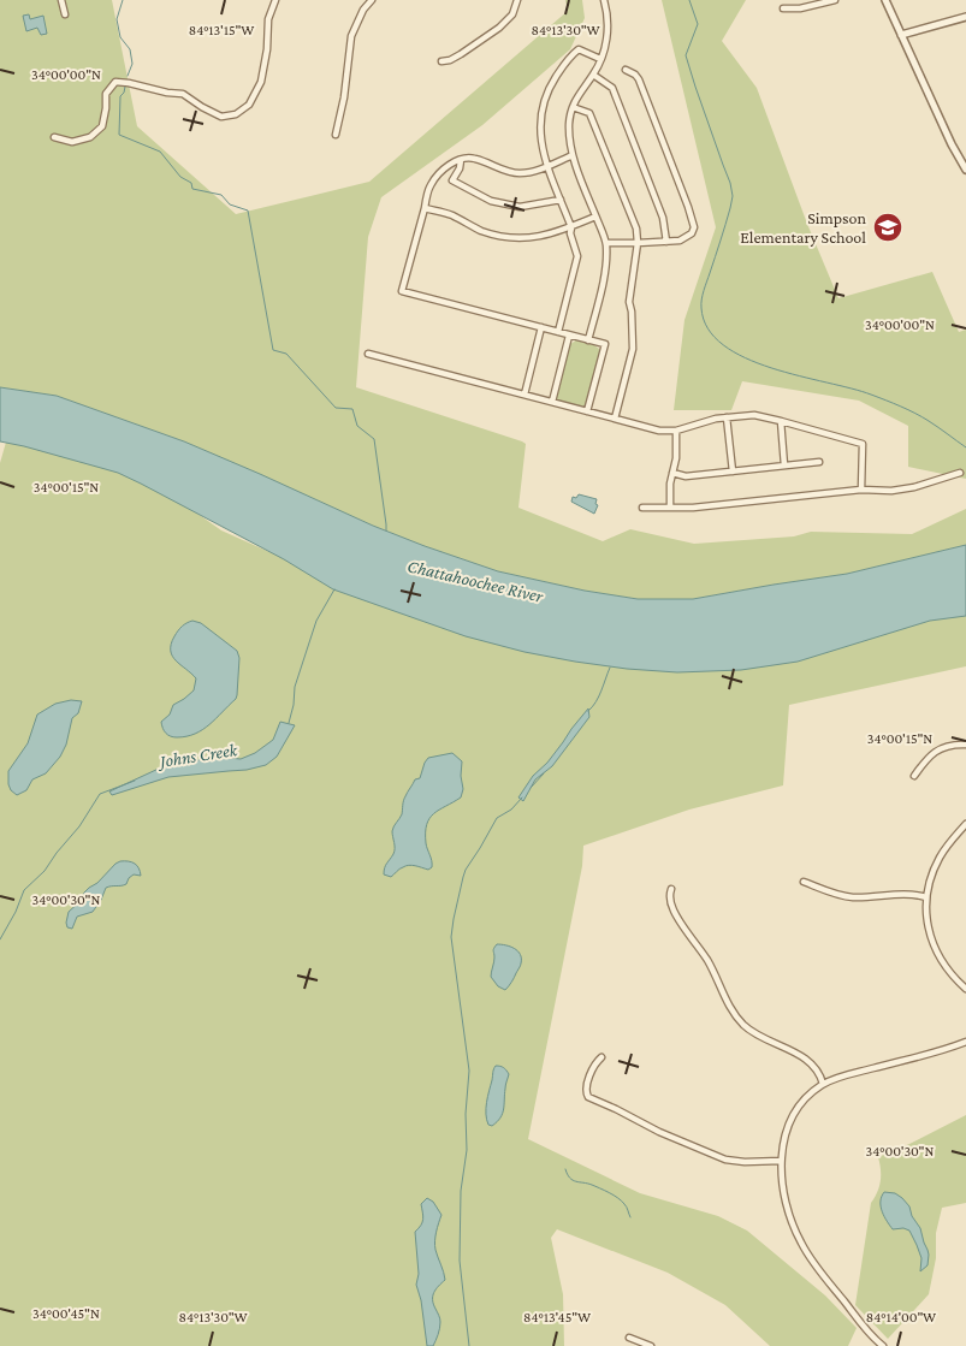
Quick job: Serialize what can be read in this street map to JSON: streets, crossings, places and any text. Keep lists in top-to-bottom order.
{
  "water": ["Chattahoochee River", "Johns Creek"],
  "places": {
    "school or university": ["Simpson Elementary School"]
  },
  "coordinates": [
    "84°13'15\"W",
    "84°13'30\"W",
    "34°00'00\"N",
    "34°00'15\"N",
    "34°00'30\"N",
    "34°00'45\"N",
    "84°13'45\"W",
    "84°14'00\"W"
  ]
}
